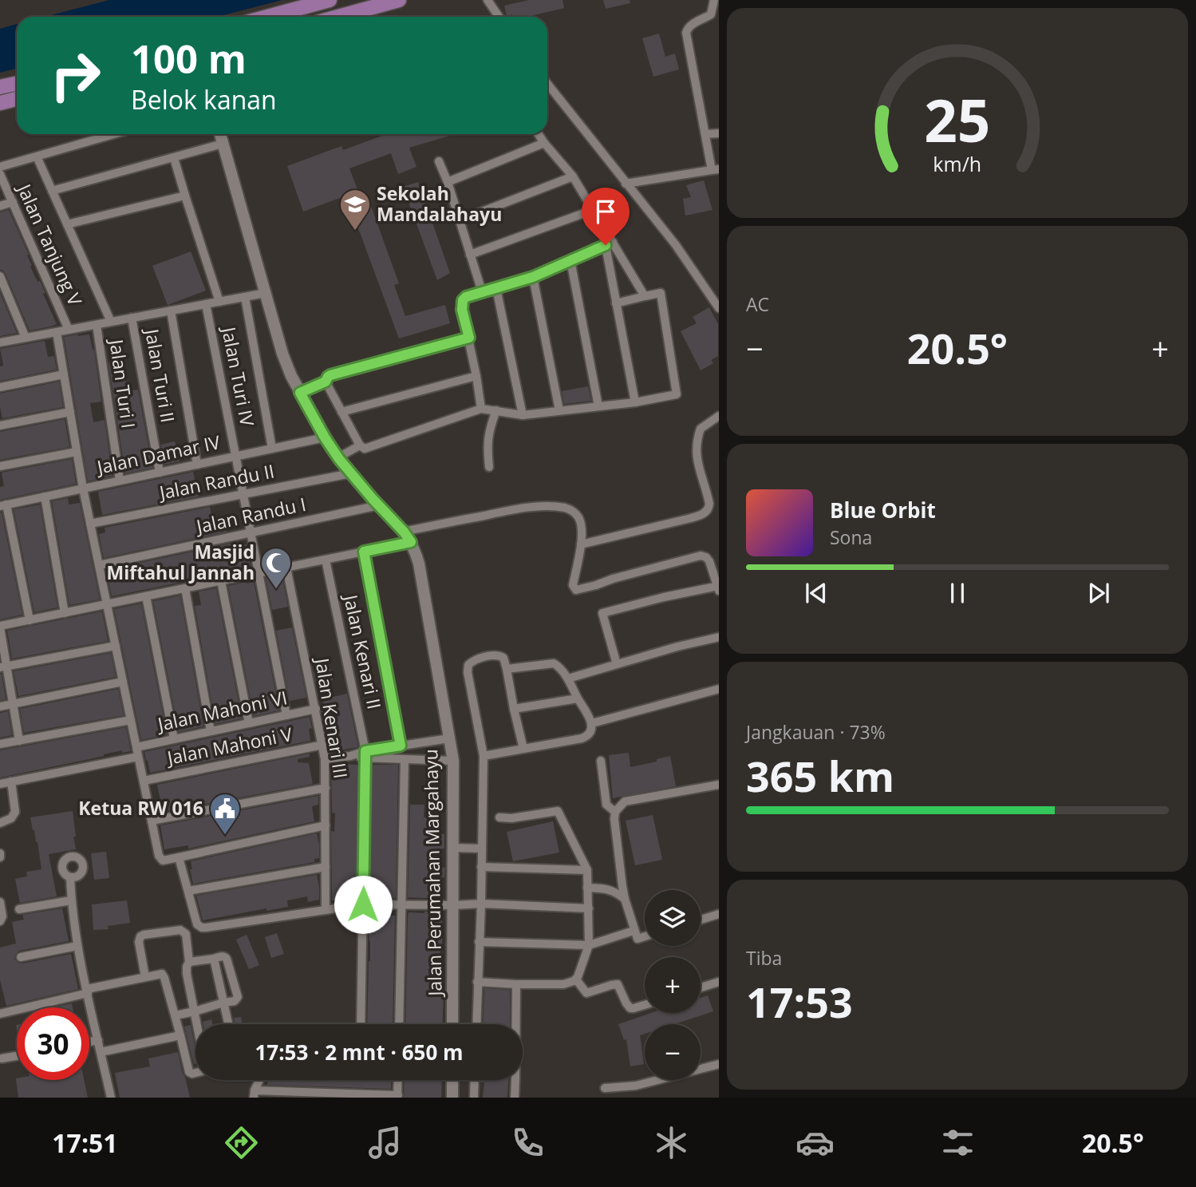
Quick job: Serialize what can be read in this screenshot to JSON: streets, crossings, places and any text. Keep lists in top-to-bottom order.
{
  "streets": {
    "street": [
      "Jalan Tanjung V",
      "Jalan Turi II",
      "Jalan Turi IV",
      "Jalan Turi I",
      "Jalan Damar IV",
      "Jalan Randu II",
      "Jalan Randu I",
      "Jalan Kenari II",
      "Jalan Mahoni VI",
      "Jalan Kenari III",
      "Jalan Mahoni V",
      "Jalan Perumahan Margahayu"
    ]
  },
  "crossings": [
    ["Jalan Turi II", "Jalan Damar IV"],
    ["Jalan Turi IV", "Jalan Damar IV"],
    ["Jalan Turi IV", "Jalan Randu II"],
    ["Jalan Turi IV", "Jalan Randu I"],
    ["Jalan Turi IV", "Jalan Mahoni VI"],
    ["Jalan Turi I", "Jalan Damar IV"],
    ["Jalan Damar IV", "Jalan Perumahan Margahayu"],
    ["Jalan Randu II", "Jalan Perumahan Margahayu"],
    ["Jalan Randu I", "Jalan Perumahan Margahayu"],
    ["Jalan Mahoni VI", "Jalan Kenari III"],
    ["Jalan Kenari III", "Jalan Mahoni V"]
  ],
  "places": {
    "school or university": ["Sekolah Mandalahayu"],
    "mosque": ["Masjid Miftahul Jannah"],
    "public building": ["Ketua RW 016"]
  },
  "page": {
    "turn": ["100 m", "Belok kanan"],
    "tile": [
      "AC",
      ["Jangkauan · 73%", "365 km"],
      ["Tiba", "17:53"]
    ],
    "heat": ["−", "20.5°", "+"],
    "song": ["Blue Orbit", "Sona"],
    "map_buttons": ["+", "−"],
    "limit": "30",
    "trip": "17:53 · 2 mnt · 650 m",
    "tabs": ["17:51", "20.5°"],
    "gauge": ["25", "km/h"]
  }
}
